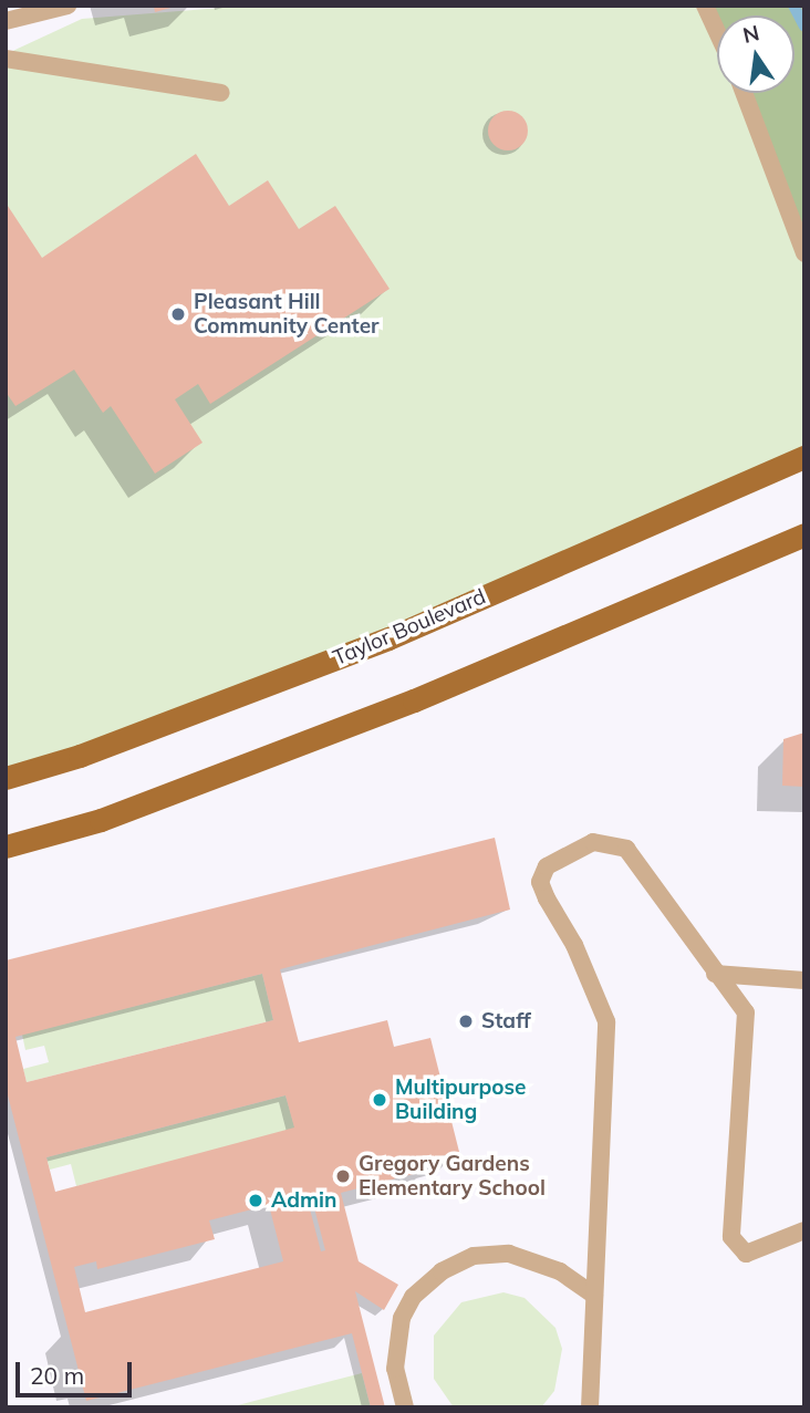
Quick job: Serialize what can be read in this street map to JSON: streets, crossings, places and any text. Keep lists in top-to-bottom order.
{
  "streets": {
    "main road": ["Taylor Boulevard"]
  },
  "places": [
    "Pleasant Hill Community Center",
    "Staff",
    "Multipurpose Building",
    "Gregory Gardens Elementary School",
    "Admin"
  ],
  "scale_bar": "20 m",
  "north": "top"
}
